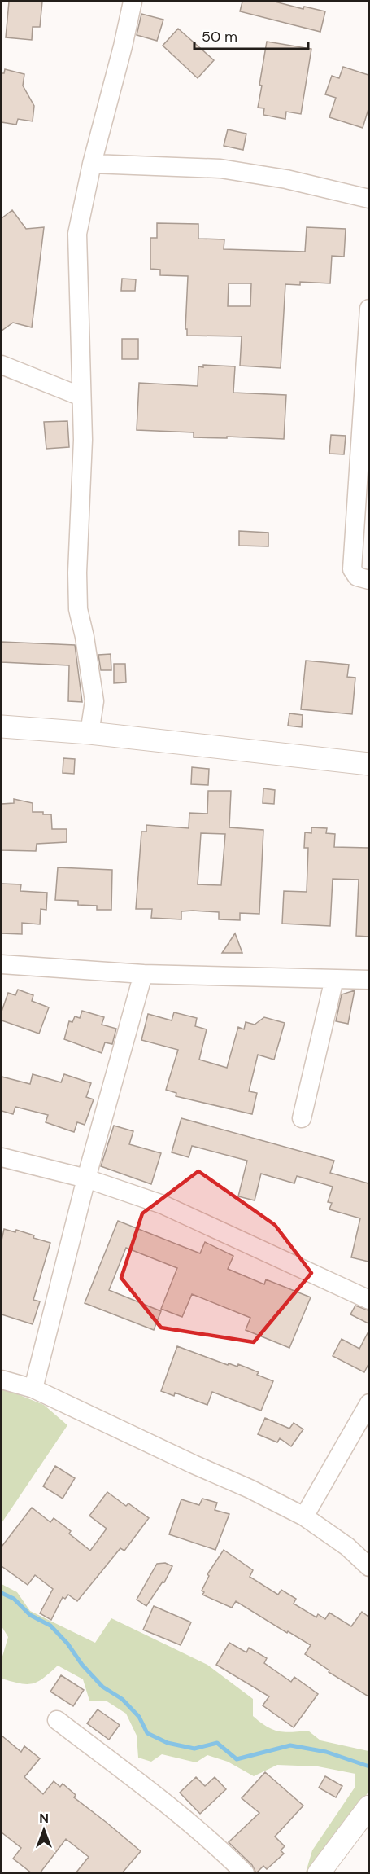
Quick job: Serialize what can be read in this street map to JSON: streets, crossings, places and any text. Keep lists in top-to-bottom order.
{
  "scale_bar": "50 m",
  "north": "top"
}
